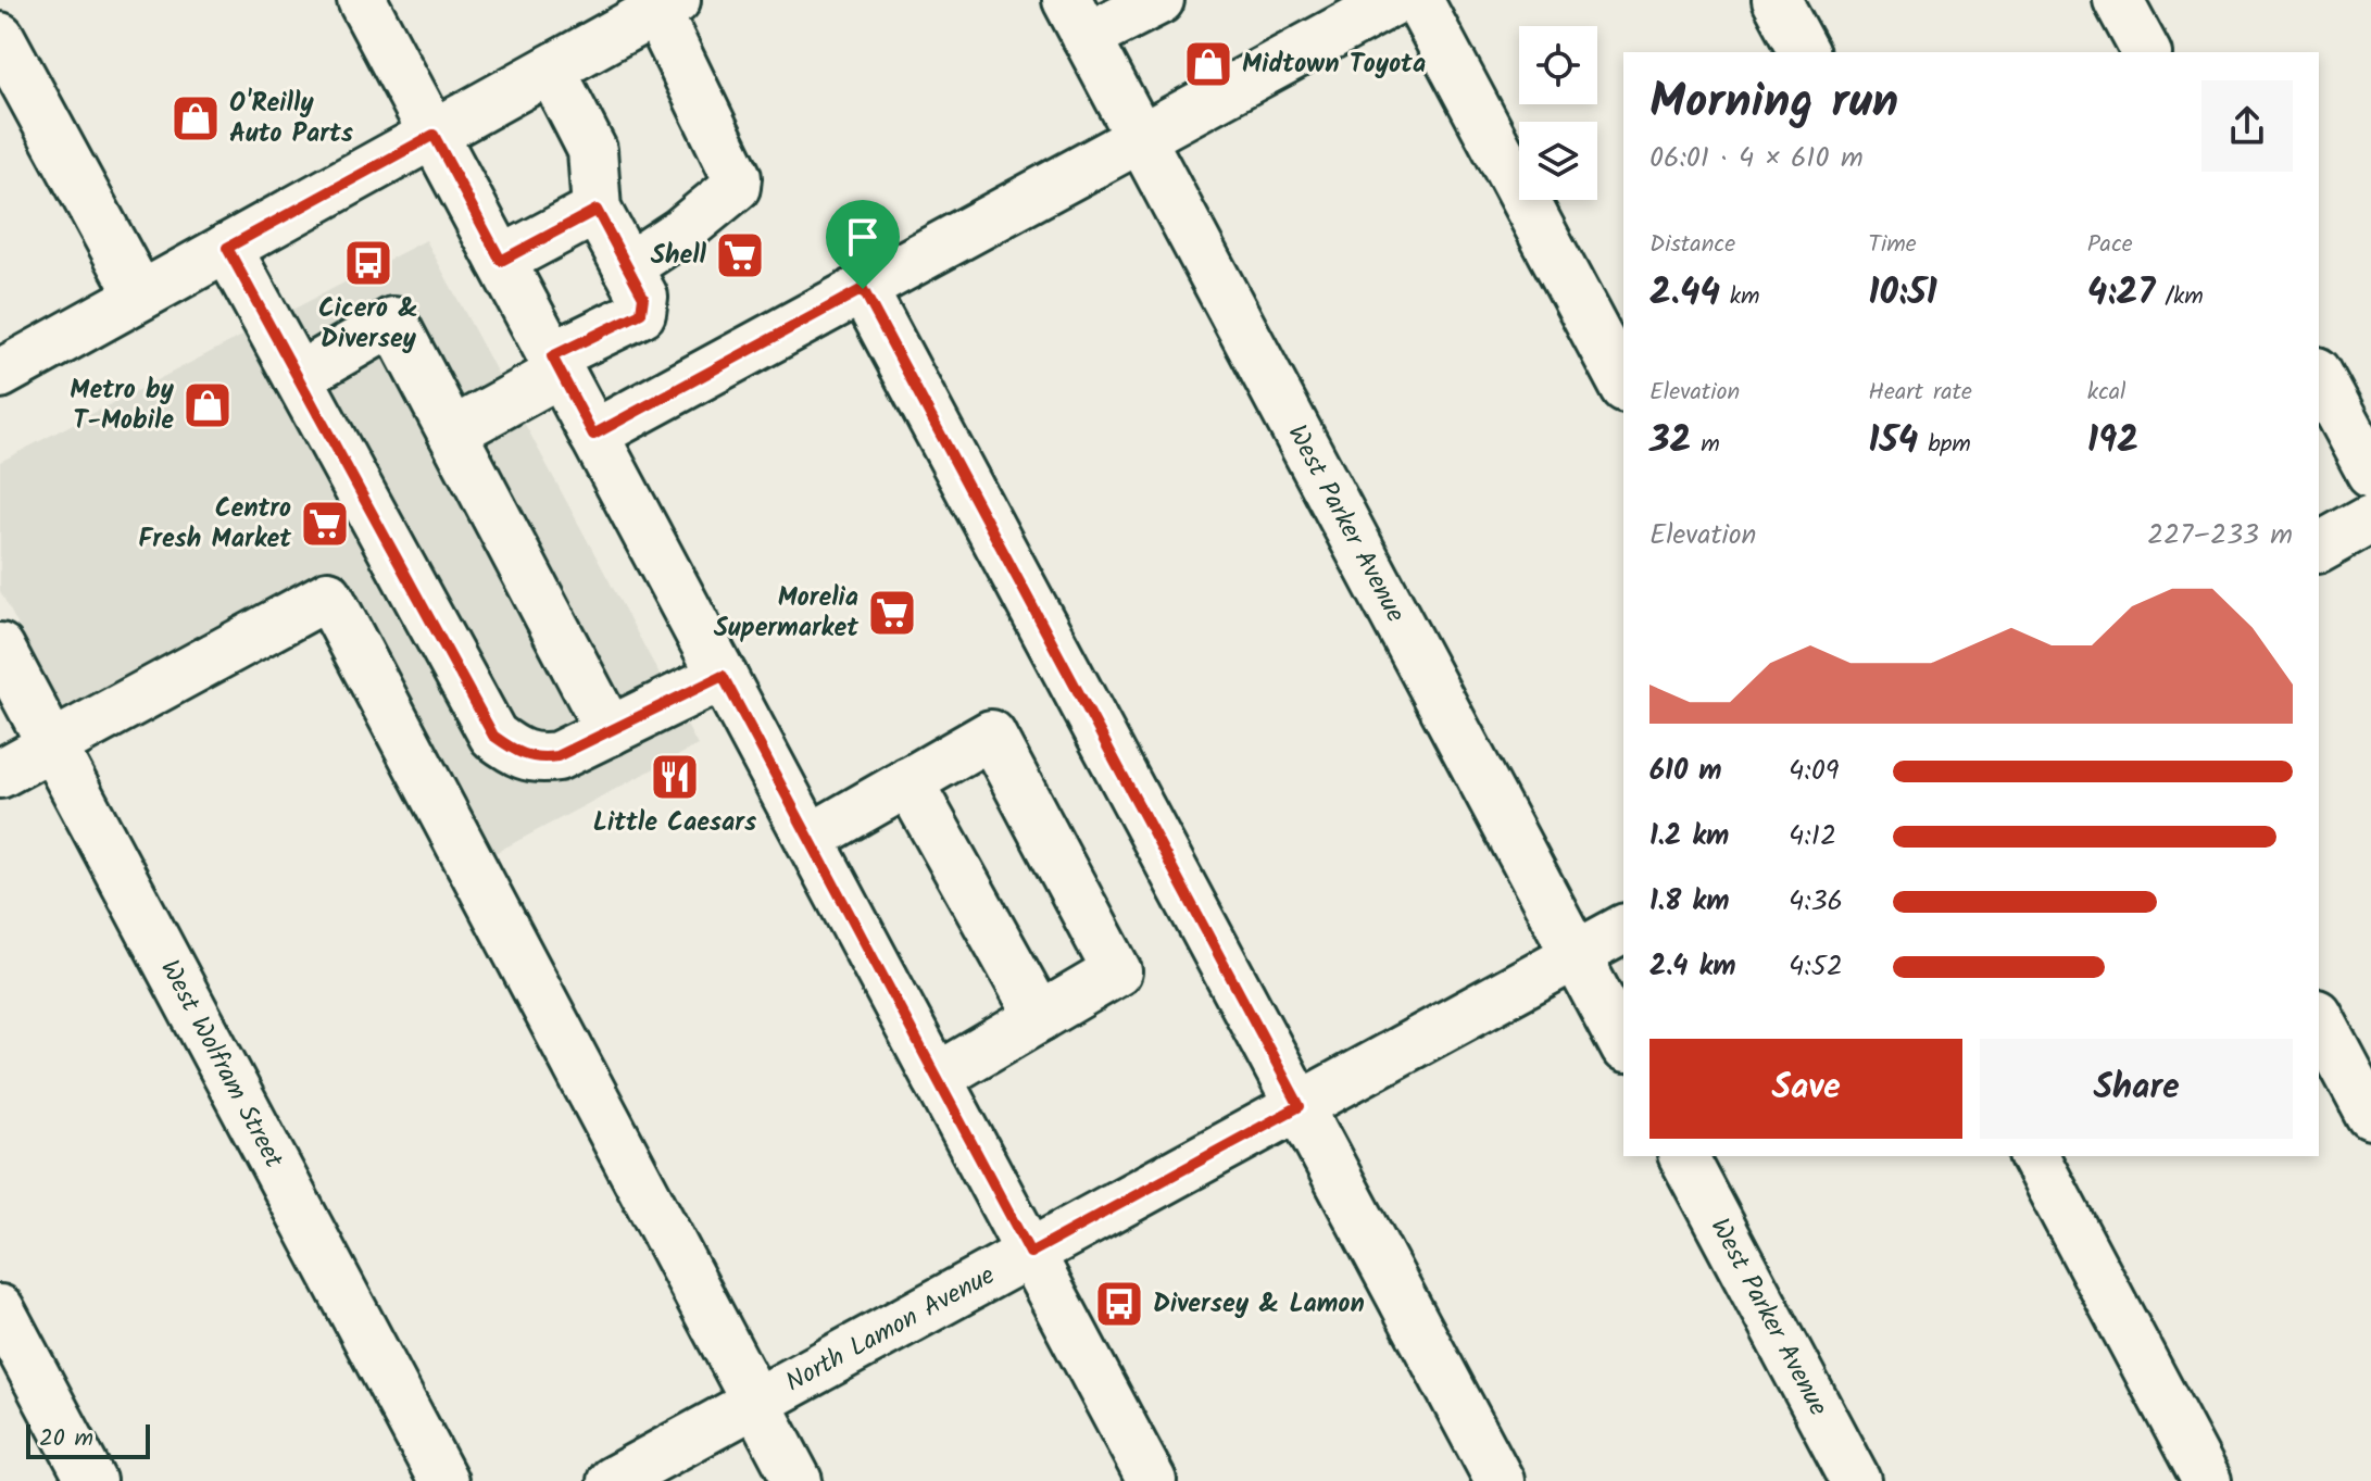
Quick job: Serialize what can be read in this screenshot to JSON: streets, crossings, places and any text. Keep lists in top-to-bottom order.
{
  "streets": {
    "street": ["West Parker Avenue", "West Wolfram Street", "North Lamon Avenue"]
  },
  "crossings": [
    ["West Parker Avenue", "North Lamon Avenue"]
  ],
  "places": {
    "shop": ["Midtown Toyota", "O'Reilly Auto Parts", "Metro by T-Mobile"],
    "supermarket": ["Shell", "Centro Fresh Market", "Morelia Supermarket"],
    "bus stop": ["Cicero & Diversey", "Diversey & Lamon"],
    "restaurant": ["Little Caesars"]
  },
  "scale_bar": "20 m",
  "page": {
    "heading": ["Morning run", "06:01 · 4 × 610 m"],
    "stats": [
      ["Distance", "2.44 km"],
      ["Time", "10:51"],
      ["Pace", "4:27 /km"],
      ["Elevation", "32 m"],
      ["Heart rate", "154 bpm"],
      ["kcal", "192"]
    ],
    "chart": ["Elevation", "227–233 m"],
    "list": [
      {
        "name": "610 m",
        "note": "4:09"
      },
      {
        "name": "1.2 km",
        "note": "4:12"
      },
      {
        "name": "1.8 km",
        "note": "4:36"
      },
      {
        "name": "2.4 km",
        "note": "4:52"
      }
    ],
    "buttons": ["Save", "Share"],
    "scale": "20 m"
  }
}
